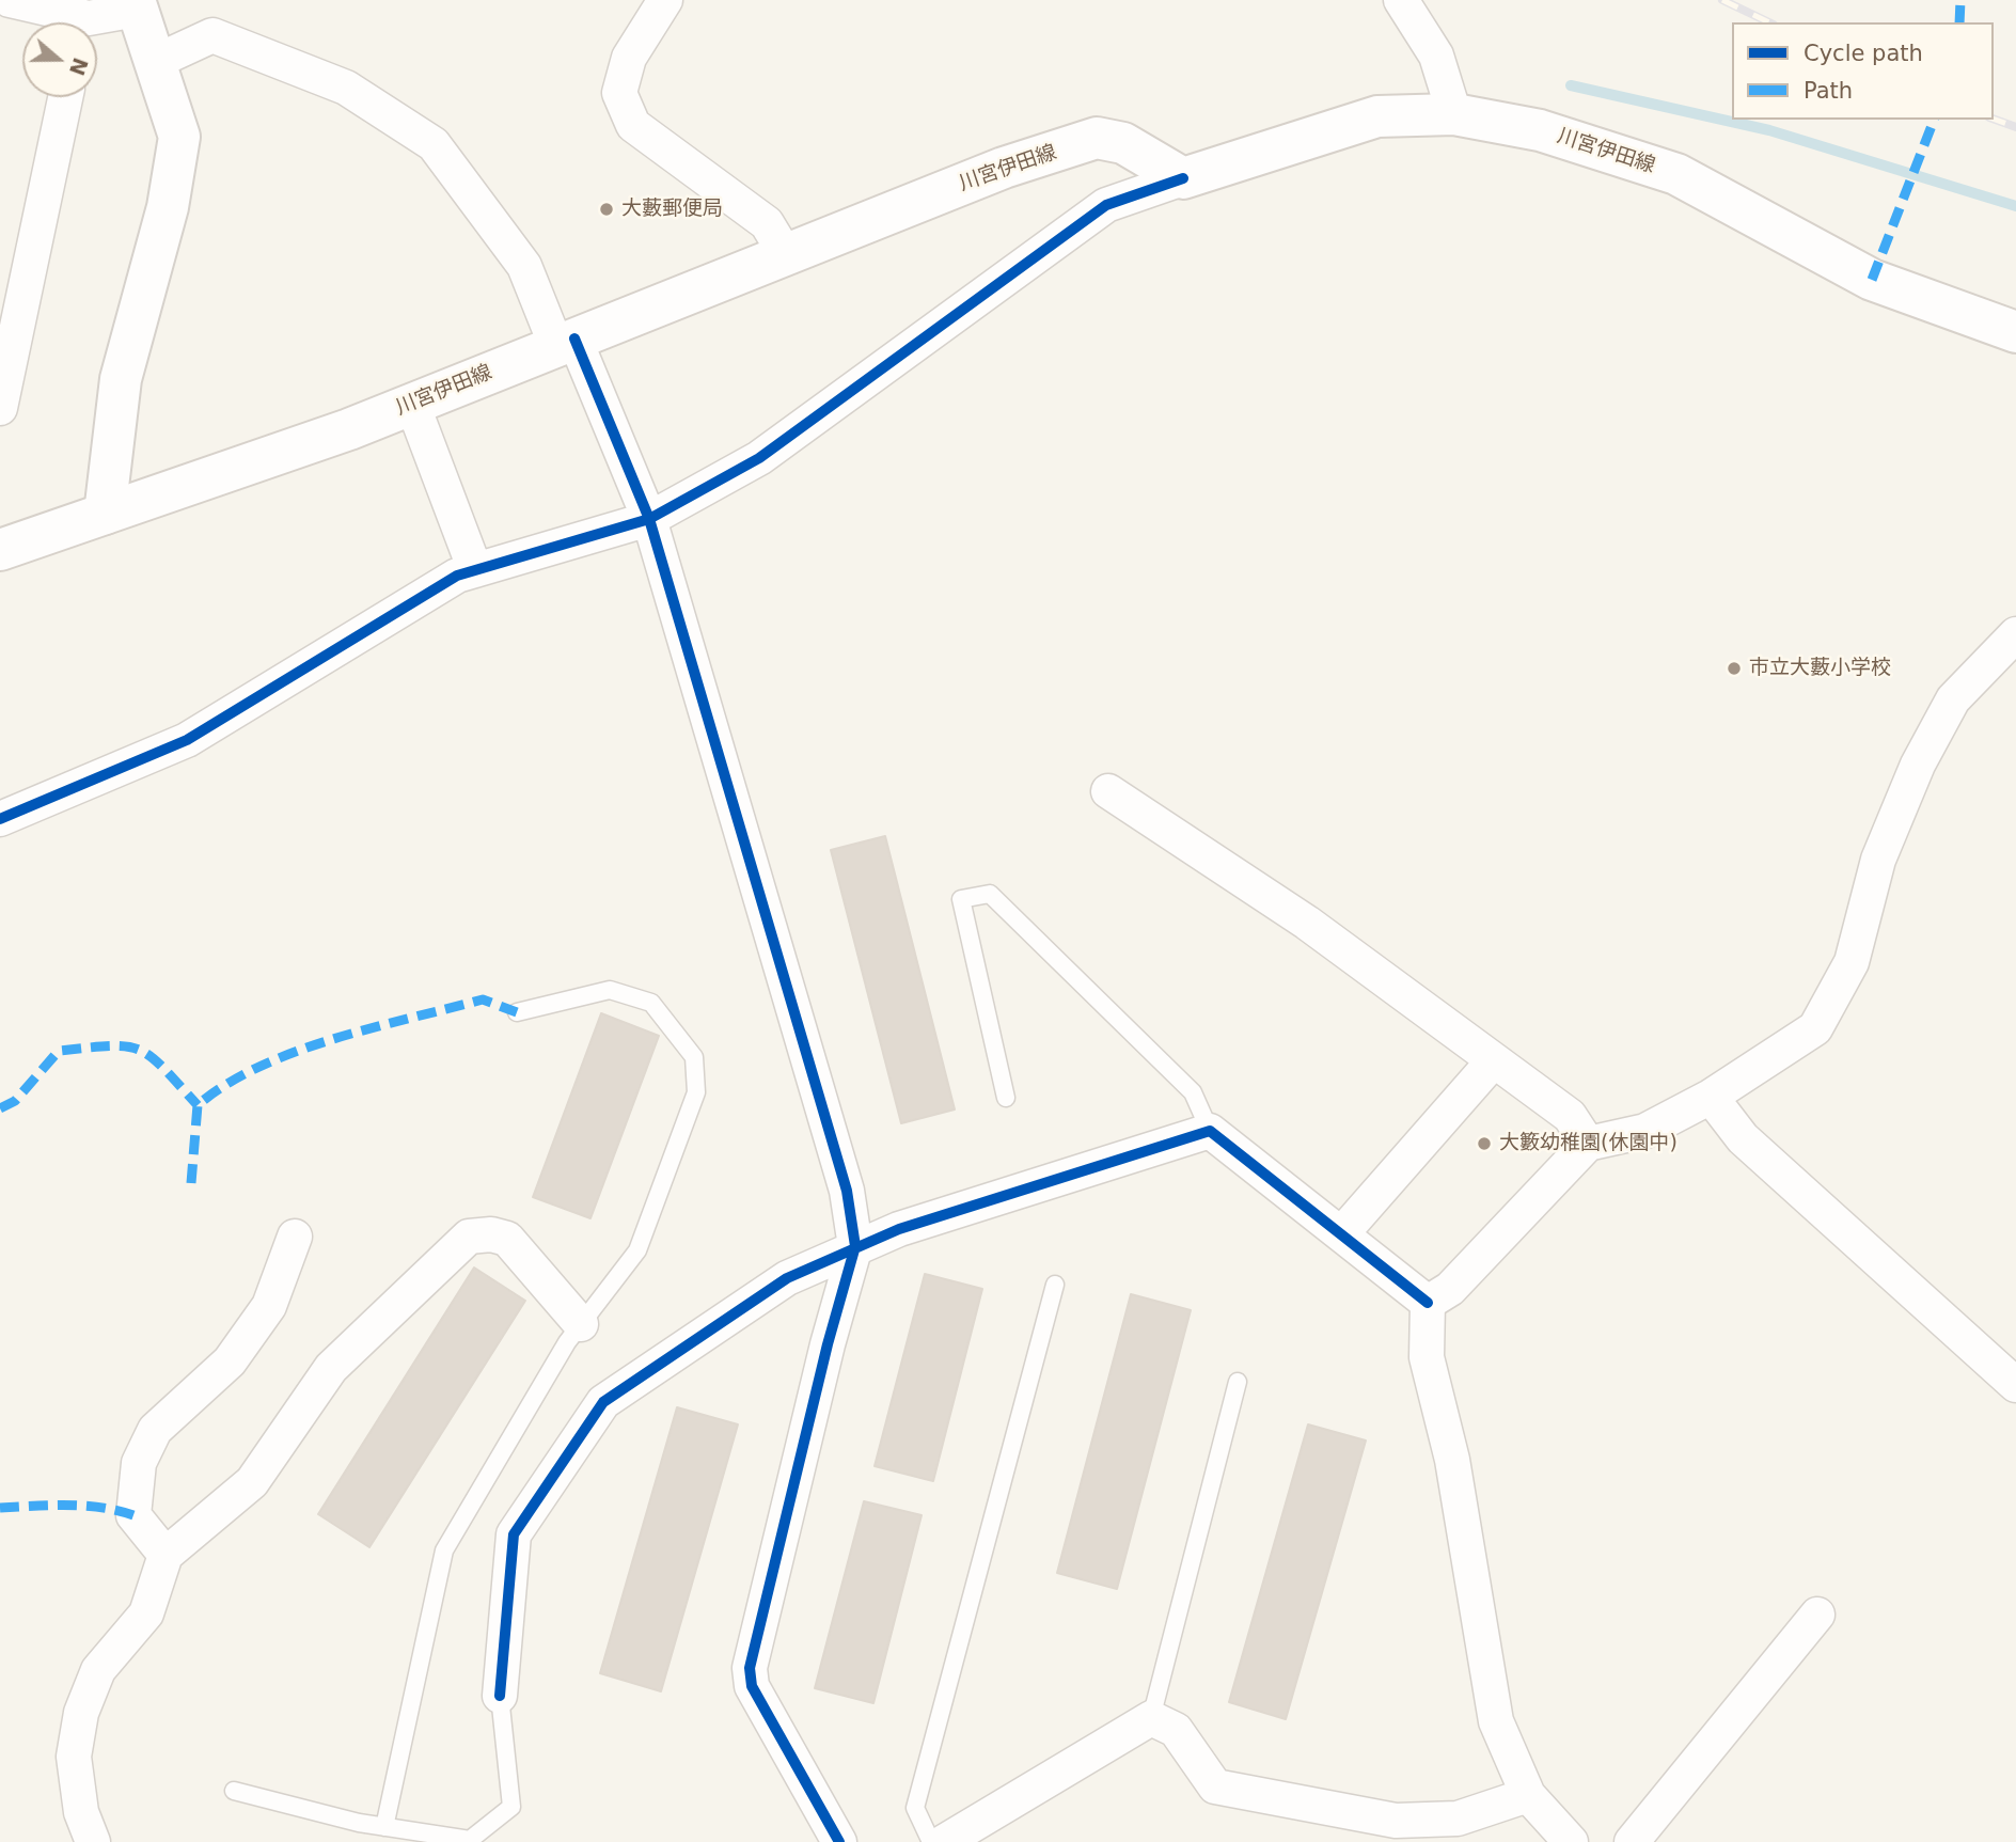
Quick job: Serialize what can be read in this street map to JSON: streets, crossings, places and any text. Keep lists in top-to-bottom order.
{
  "streets": {
    "main road": ["川宮伊田線"]
  },
  "places": ["大藪郵便局", "市立大藪小学校", "大籔幼稚園(休園中)"],
  "legend": ["Cycle path", "Path"],
  "north": "right"
}
